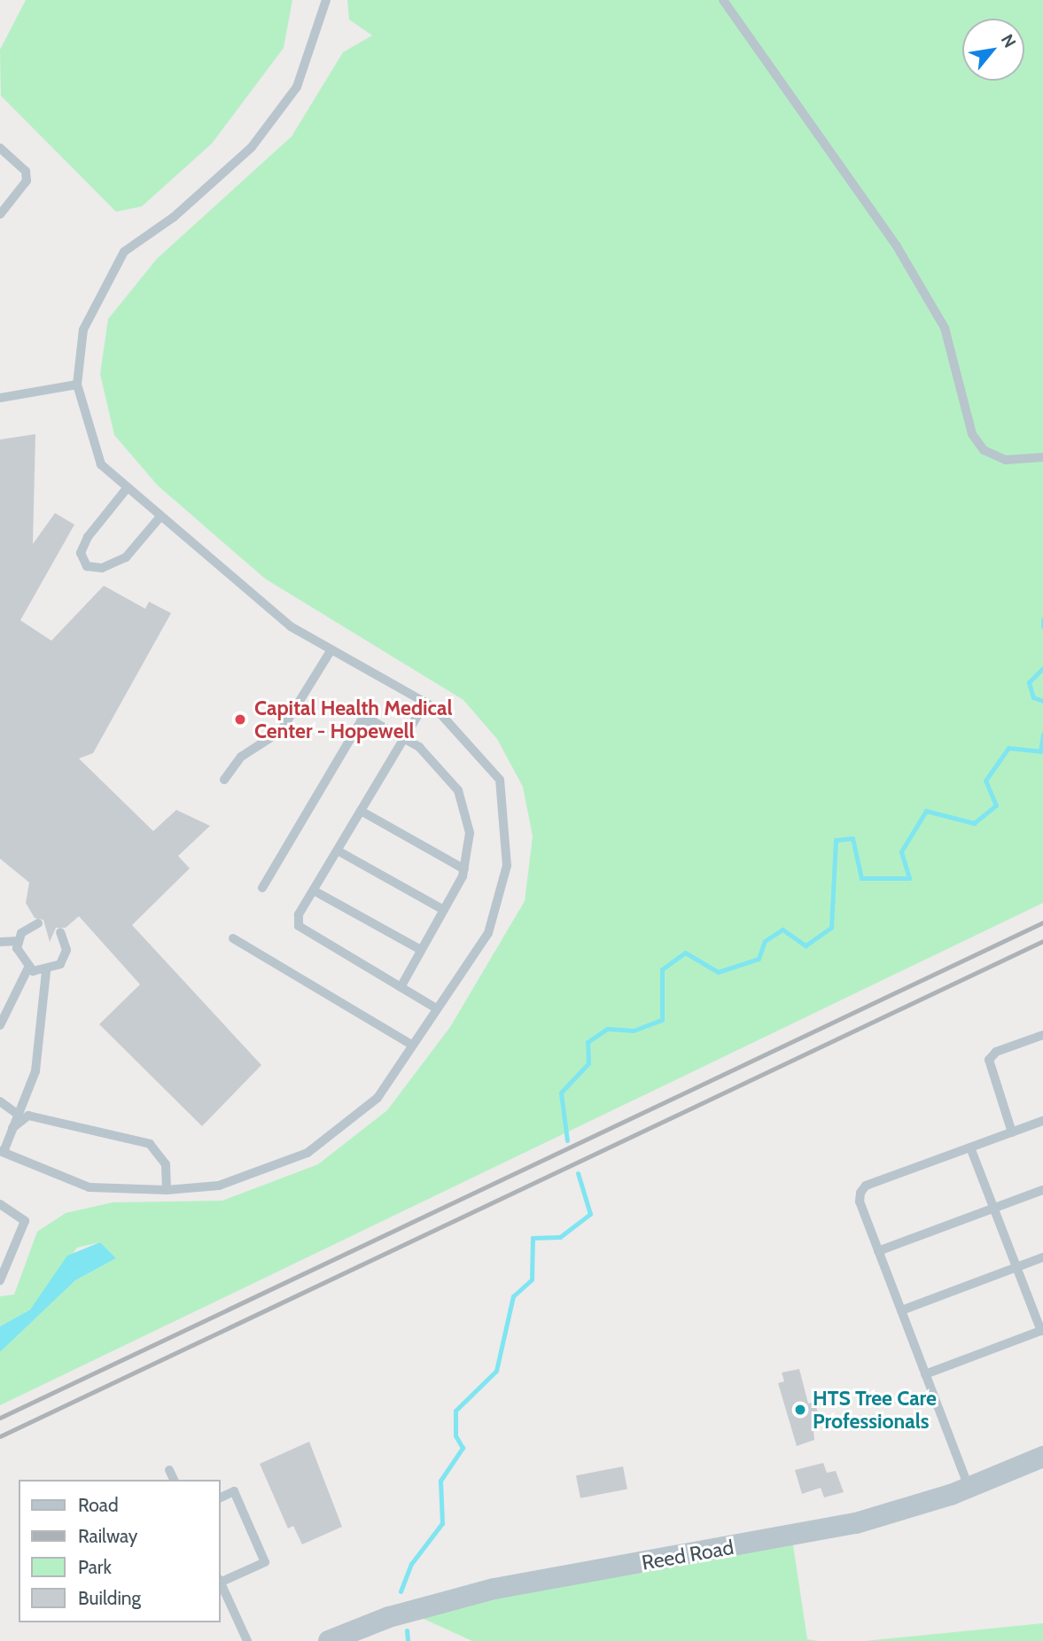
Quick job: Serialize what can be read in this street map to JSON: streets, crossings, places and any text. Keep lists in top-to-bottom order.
{
  "streets": {
    "street": ["Reed Road"]
  },
  "places": ["Capital Health Medical Center - Hopewell", "HTS Tree Care Professionals"],
  "legend": [
    "Road",
    "Railway",
    "Park",
    "Building"
  ],
  "north": "top right"
}
